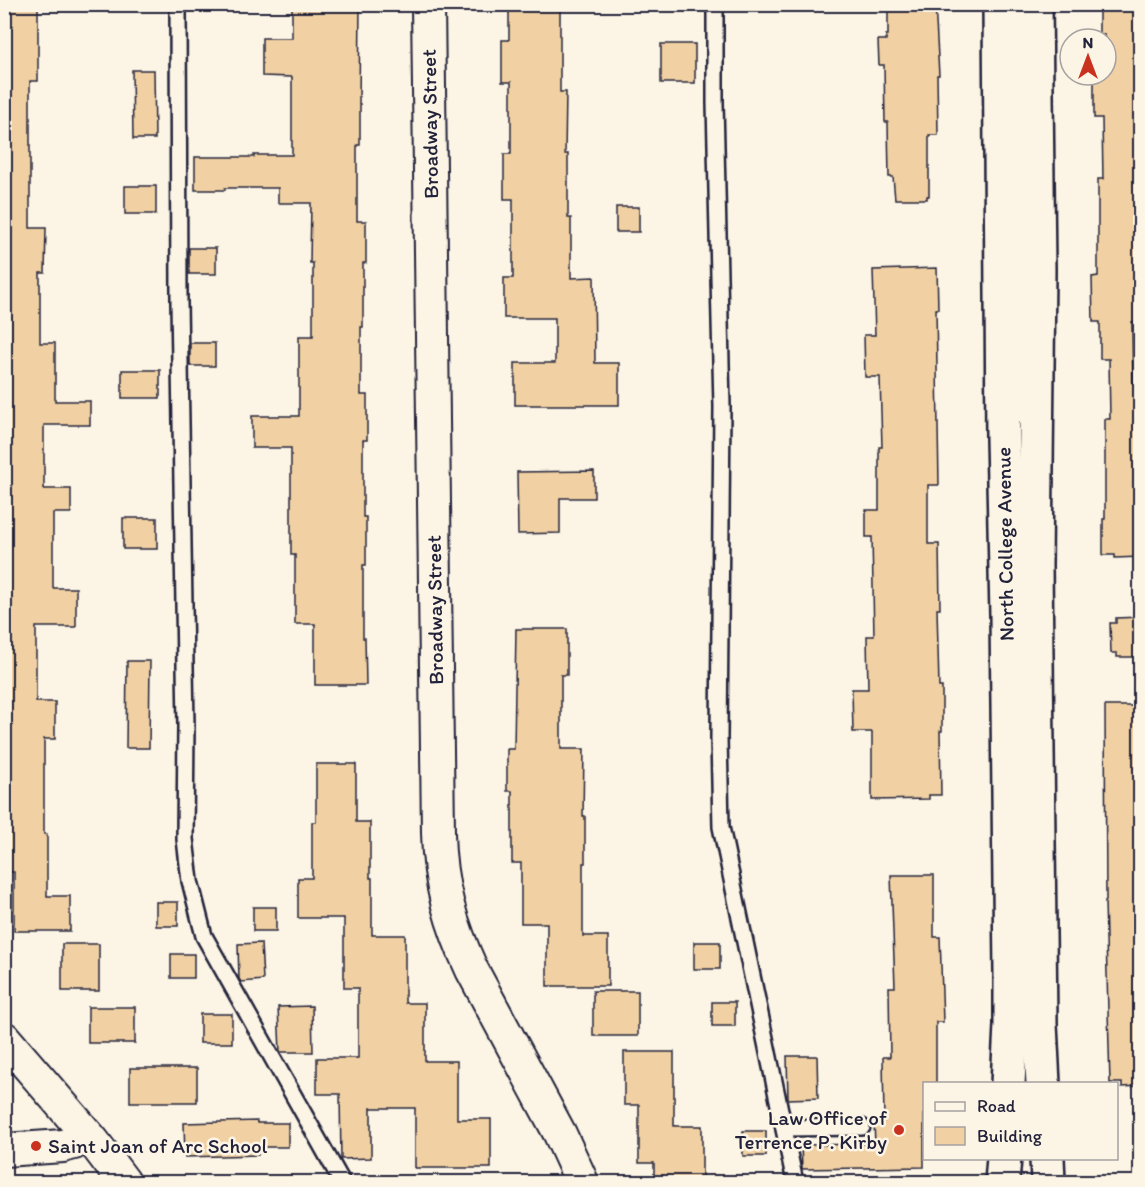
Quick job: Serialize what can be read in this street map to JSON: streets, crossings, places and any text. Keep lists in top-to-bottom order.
{
  "streets": {
    "main road": ["North College Avenue"],
    "street": ["Broadway Street"]
  },
  "places": ["Law Office of Terrence P. Kirby", "Saint Joan of Arc School"],
  "legend": ["Road", "Building"],
  "north": "top"
}
